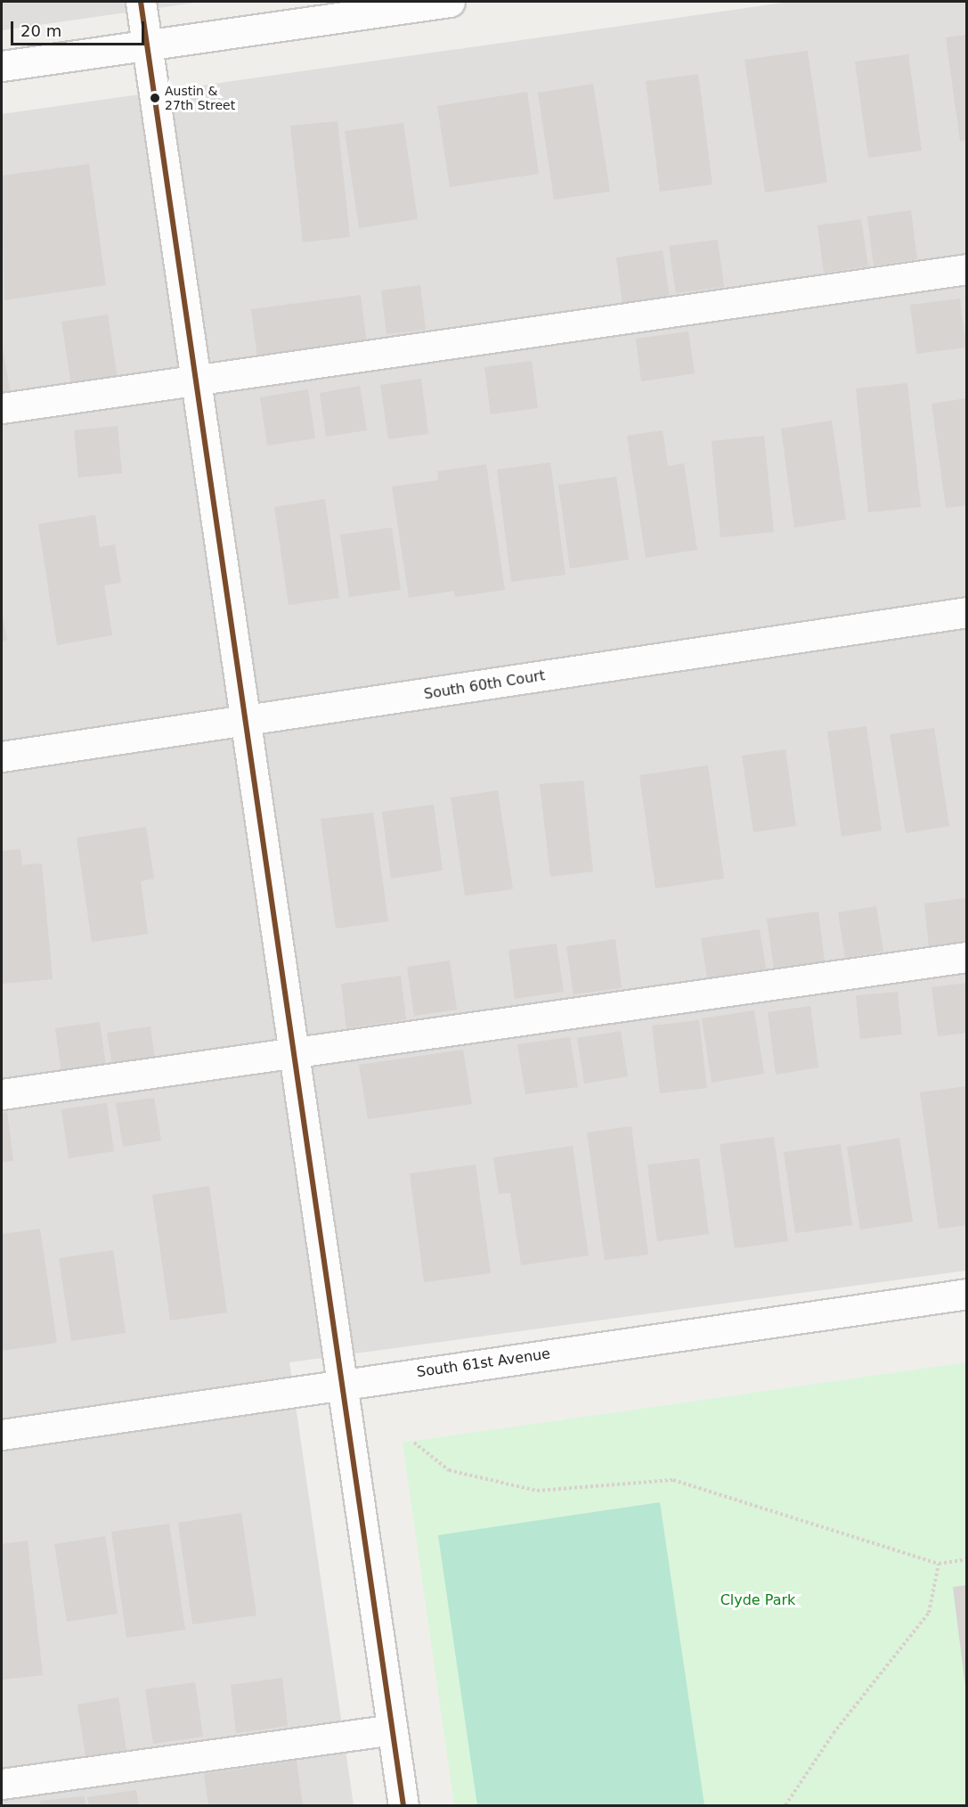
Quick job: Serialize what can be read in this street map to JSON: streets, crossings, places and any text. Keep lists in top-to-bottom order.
{
  "streets": {
    "street": ["South 60th Court", "South 61st Avenue"]
  },
  "parks": ["Clyde Park"],
  "places": ["Austin & 27th Street"],
  "scale_bar": "20 m"
}
